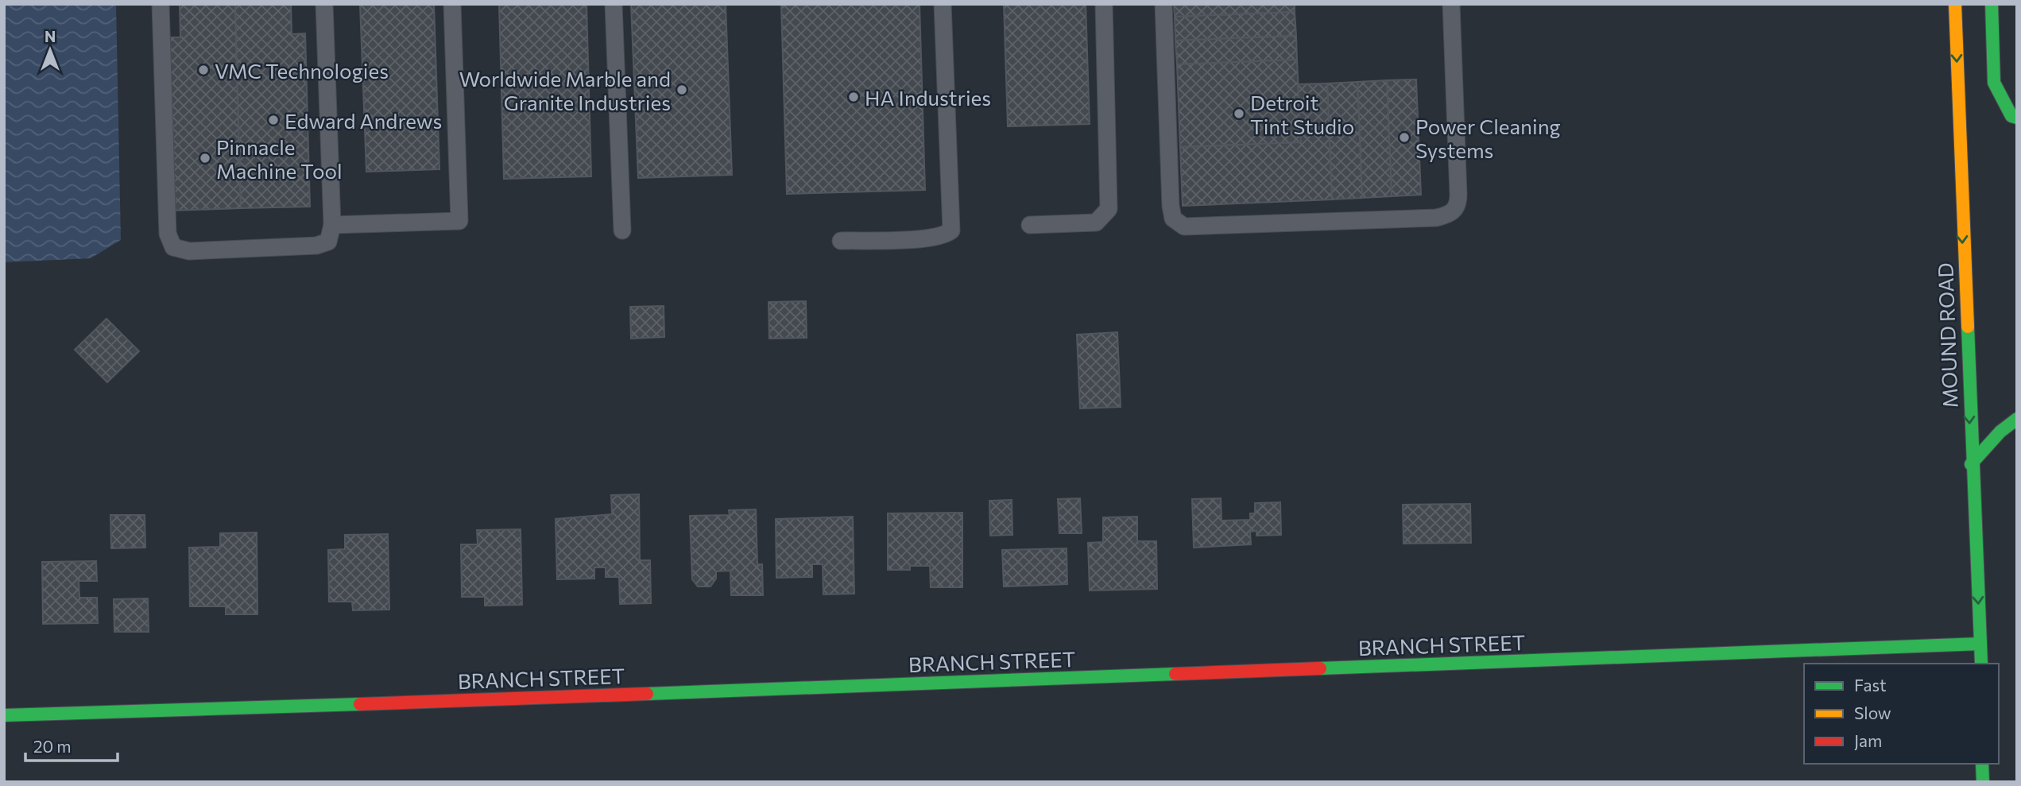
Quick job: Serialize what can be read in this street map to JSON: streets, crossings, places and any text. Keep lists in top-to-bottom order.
{
  "streets": {
    "street": ["MOUND ROAD", "BRANCH STREET"]
  },
  "crossings": [
    ["MOUND ROAD", "BRANCH STREET"]
  ],
  "one_way": ["MOUND ROAD"],
  "places": [
    "VMC Technologies",
    "Worldwide Marble and Granite Industries",
    "HA Industries",
    "Detroit Tint Studio",
    "Edward Andrews",
    "Power Cleaning Systems",
    "Pinnacle Machine Tool"
  ],
  "legend": ["Fast", "Slow", "Jam"],
  "scale_bar": "20 m",
  "north": "top"
}
